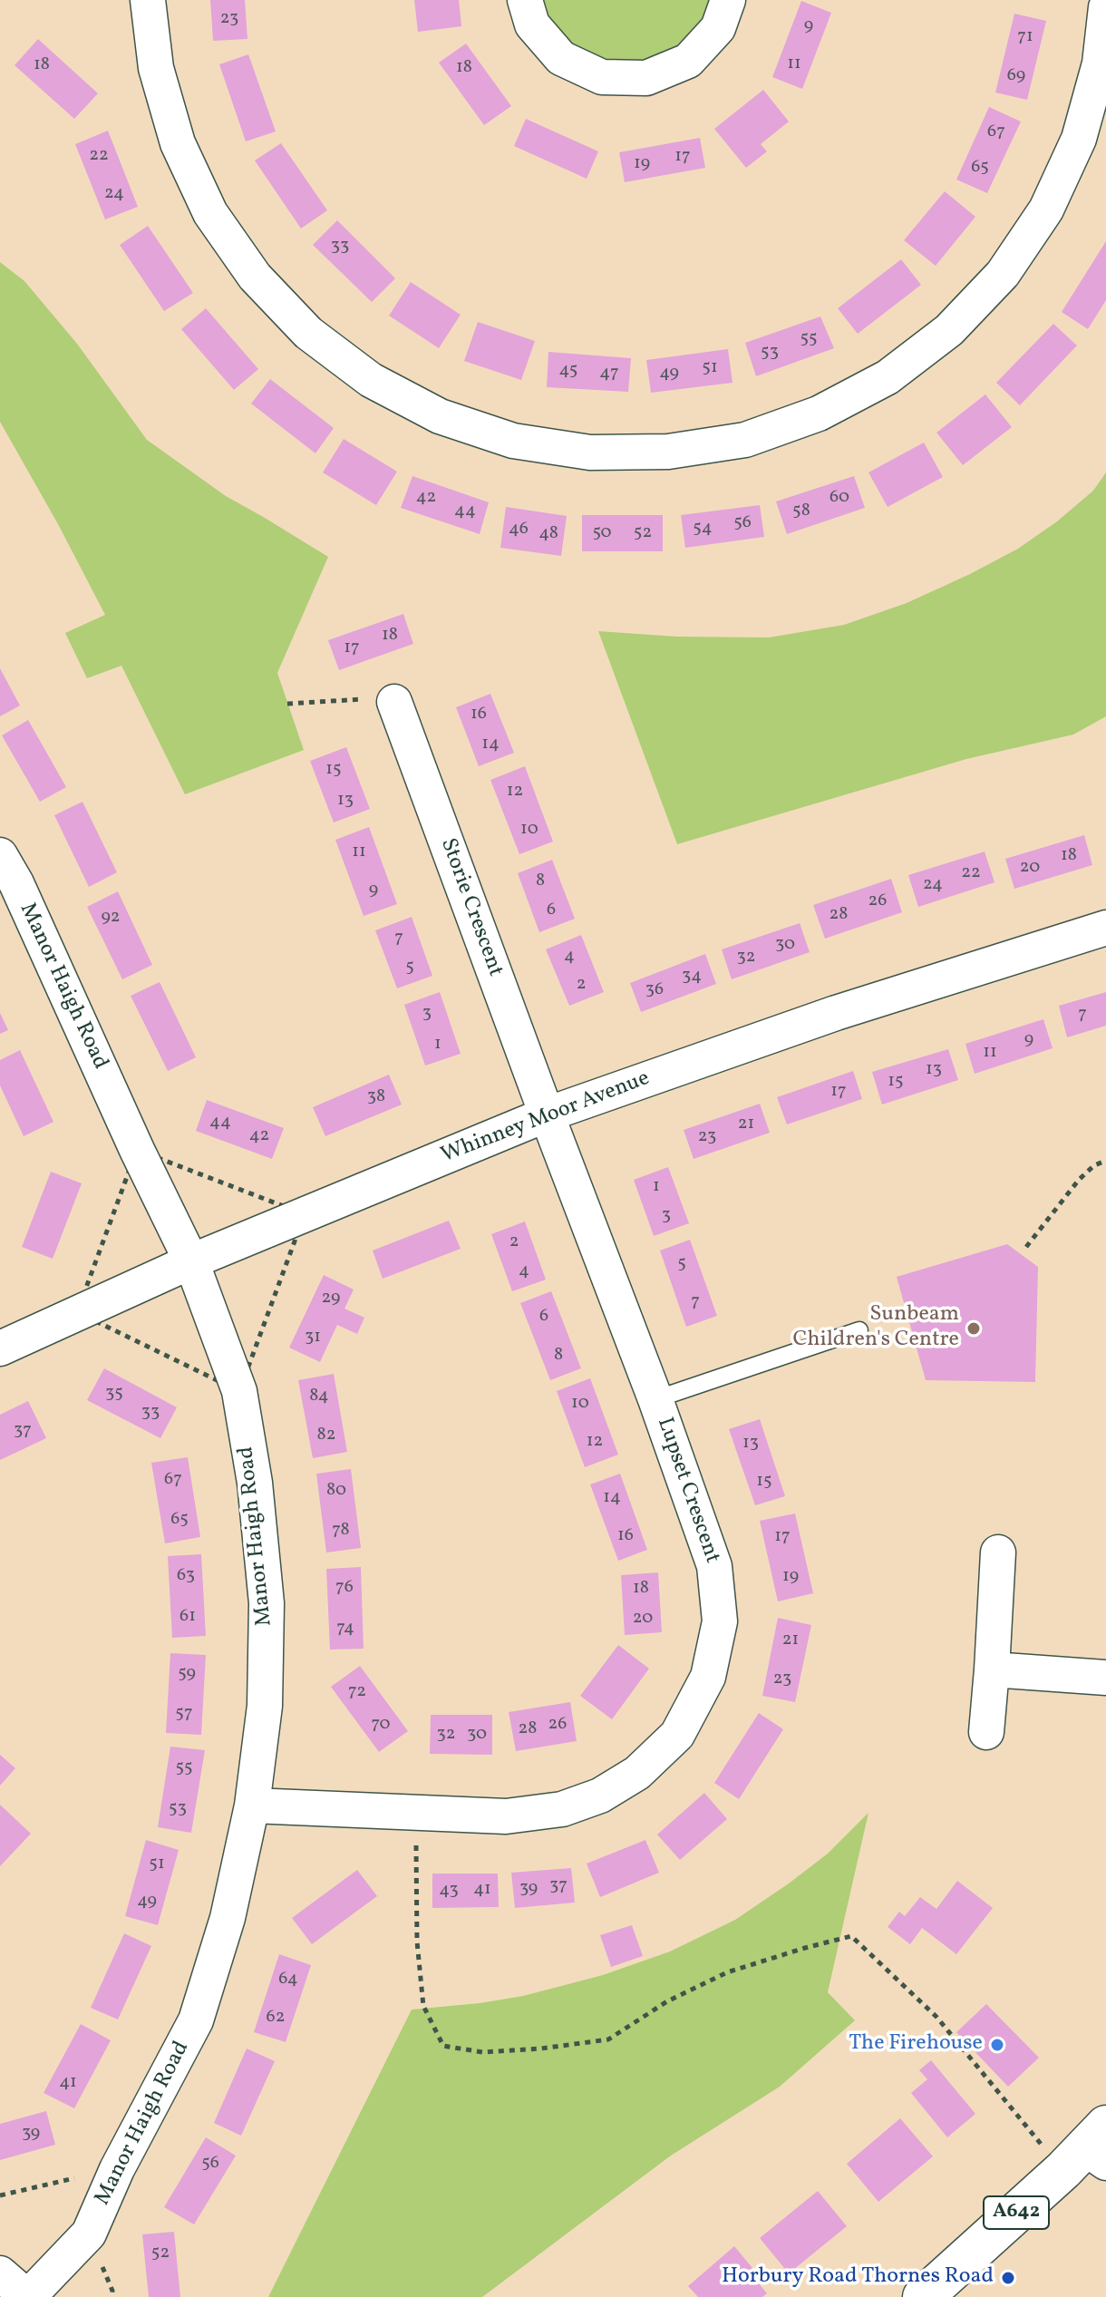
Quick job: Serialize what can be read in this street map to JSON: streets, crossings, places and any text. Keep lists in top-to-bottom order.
{
  "streets": {
    "highway": ["A642"],
    "street": [
      "Storie Crescent",
      "Manor Haigh Road",
      "Whinney Moor Avenue",
      "Lupset Crescent"
    ]
  },
  "crossings": [
    ["Storie Crescent", "Whinney Moor Avenue"],
    ["Storie Crescent", "Lupset Crescent"],
    ["Manor Haigh Road", "Whinney Moor Avenue"],
    ["Manor Haigh Road", "Lupset Crescent"],
    ["Whinney Moor Avenue", "Lupset Crescent"]
  ],
  "places": ["Sunbeam Children's Centre", "The Firehouse", "Horbury Road Thornes Road"],
  "house_numbers": [
    "23",
    "9",
    "71",
    "11",
    "18",
    "18",
    "69",
    "67",
    "22",
    "17",
    "19",
    "65",
    "24",
    "33",
    "55",
    "53",
    "51",
    "45",
    "47",
    "49",
    "42",
    "60",
    "44",
    "58",
    "56",
    "54",
    "46",
    "50",
    "52",
    "48",
    "18",
    "17",
    "16",
    "14",
    "15",
    "12",
    "13",
    "10",
    "11",
    "18",
    "20",
    "22",
    "8",
    "24",
    "9",
    "26",
    "6",
    "28",
    "92",
    "7",
    "30",
    "4",
    "32",
    "5",
    "34",
    "2",
    "36",
    "3",
    "7",
    "9",
    "1",
    "11",
    "13",
    "15",
    "17",
    "38",
    "44",
    "21",
    "42",
    "23",
    "1",
    "3",
    "2",
    "5",
    "4",
    "29",
    "7",
    "6",
    "31",
    "8",
    "35",
    "84",
    "10",
    "33",
    "37",
    "82",
    "12",
    "13",
    "67",
    "15",
    "80",
    "14",
    "65",
    "78",
    "16",
    "17",
    "63",
    "19",
    "76",
    "18",
    "61",
    "20",
    "74",
    "21",
    "59",
    "23",
    "72",
    "57",
    "70",
    "26",
    "28",
    "32",
    "30",
    "55",
    "53",
    "51",
    "37",
    "39",
    "41",
    "43",
    "49",
    "64",
    "62",
    "41",
    "39",
    "56",
    "52"
  ]
}
